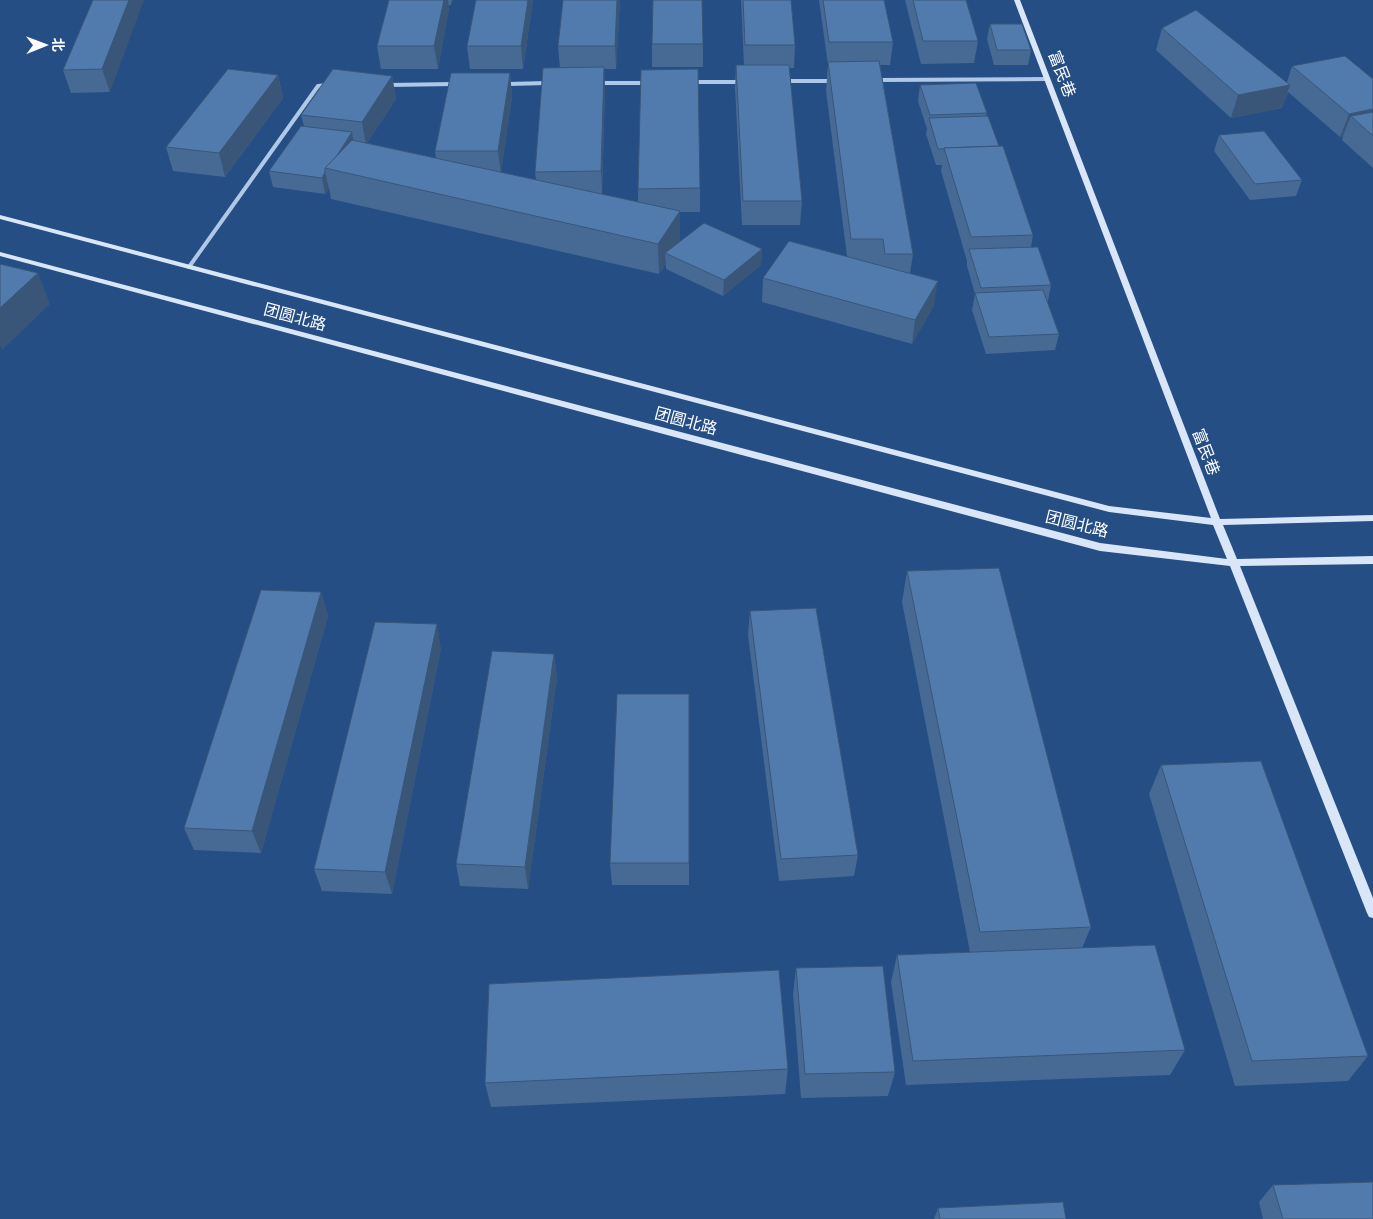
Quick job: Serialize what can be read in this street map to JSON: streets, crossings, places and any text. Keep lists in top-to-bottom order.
{
  "streets": {
    "main road": ["富民巷", "团圆北路"]
  },
  "crossings": [
    ["富民巷", "团圆北路"]
  ],
  "north": "right"
}
